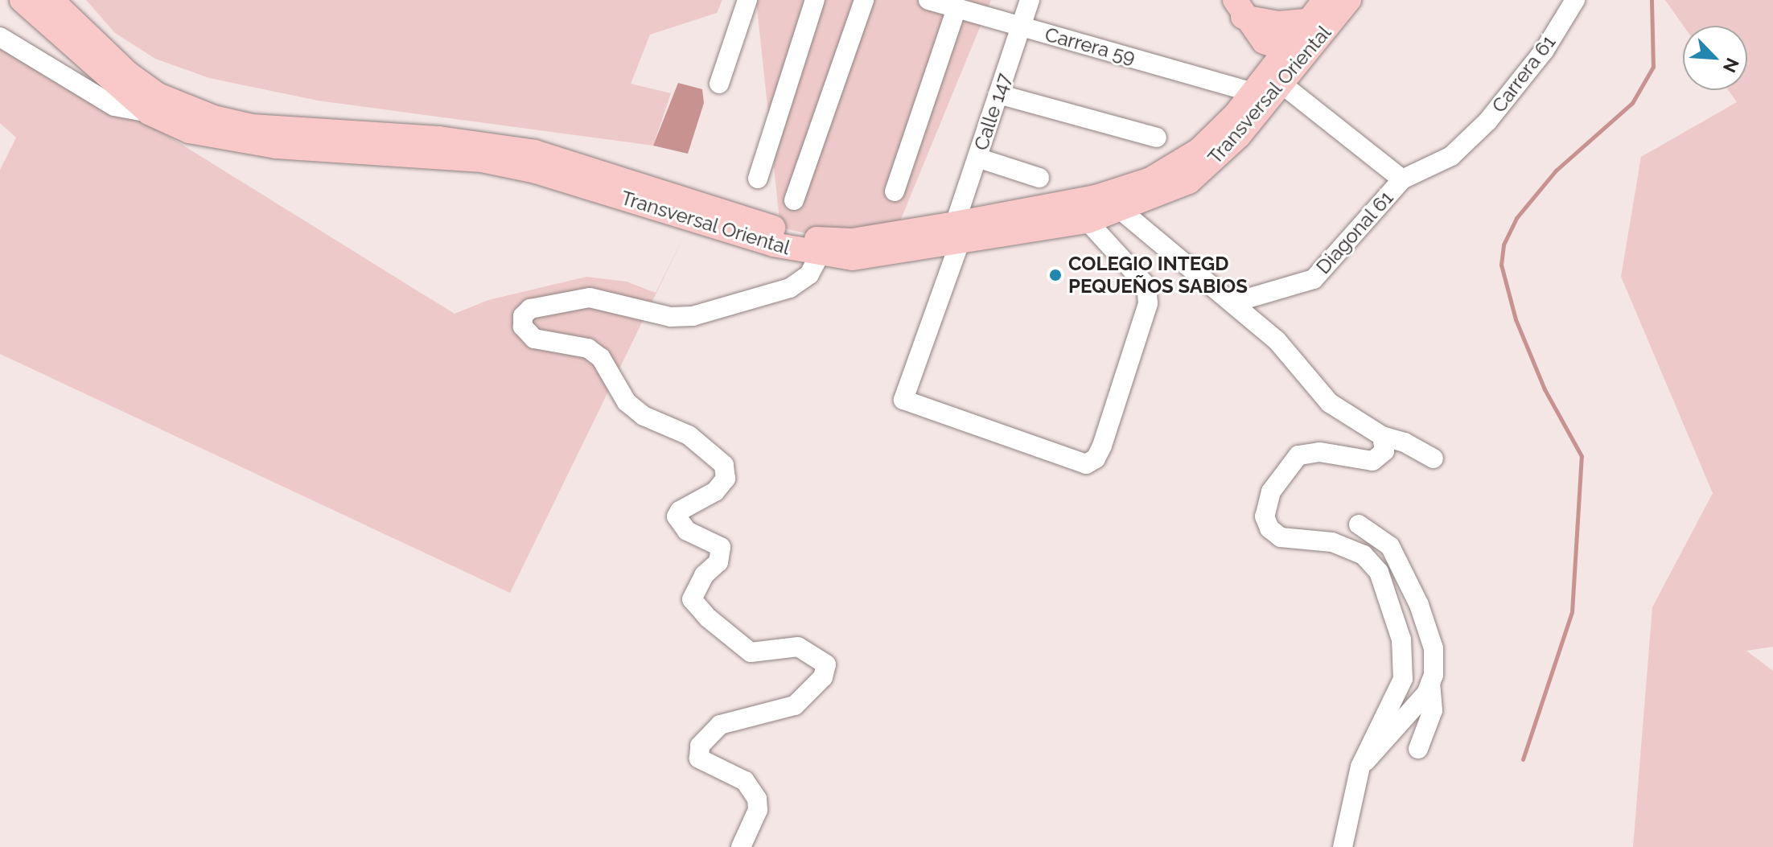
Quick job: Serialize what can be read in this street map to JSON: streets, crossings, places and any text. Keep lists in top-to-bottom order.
{
  "streets": {
    "main road": ["Transversal Oriental"],
    "street": [
      "Carrera 59",
      "Carrera 61",
      "Calle 147",
      "Diagonal 61"
    ]
  },
  "crossings": [
    ["Carrera 59", "Transversal Oriental"],
    ["Carrera 59", "Calle 147"],
    ["Carrera 61", "Diagonal 61"],
    ["Transversal Oriental", "Calle 147"]
  ],
  "places": ["COLEGIO INTEGD PEQUEÑOS SABIOS"],
  "north": "bottom right"
}
